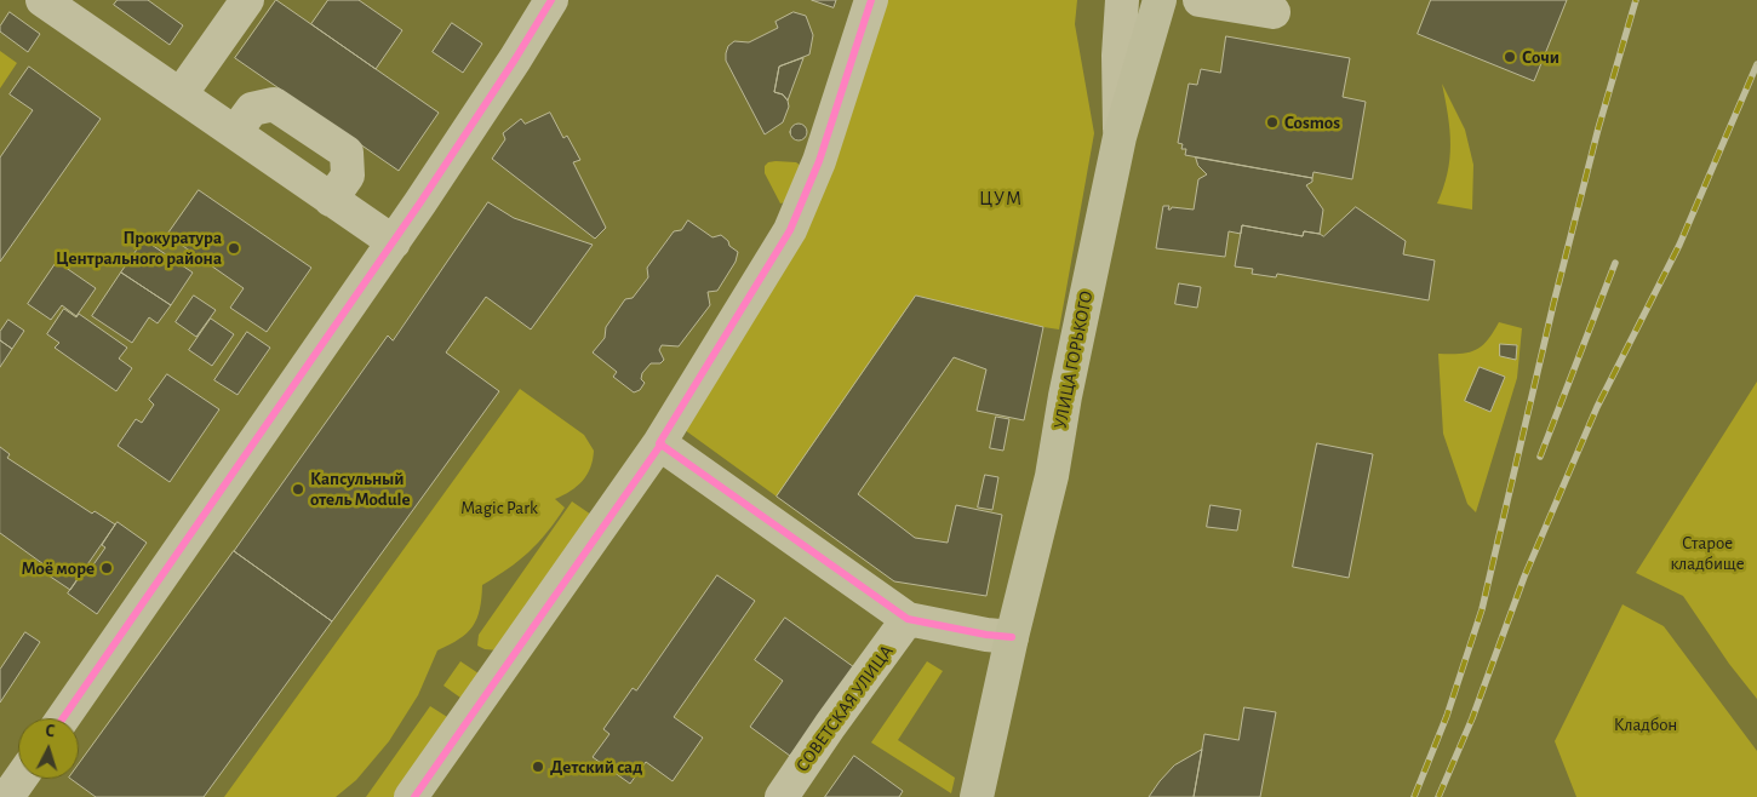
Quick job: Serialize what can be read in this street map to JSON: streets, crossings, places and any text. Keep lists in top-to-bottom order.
{
  "streets": {
    "main road": ["УЛИЦА ГОРЬКОГО"],
    "street": ["СОВЕТСКАЯ УЛИЦА"]
  },
  "districts": ["ЦУМ"],
  "parks": ["Magic Park", "Старое кладбище", "Кладбон"],
  "places": [
    "Сочи",
    "Cosmos",
    "Прокуратура Центрального района",
    "Капсульный отель Module",
    "Моё море",
    "Детский сад"
  ],
  "north": "top"
}
